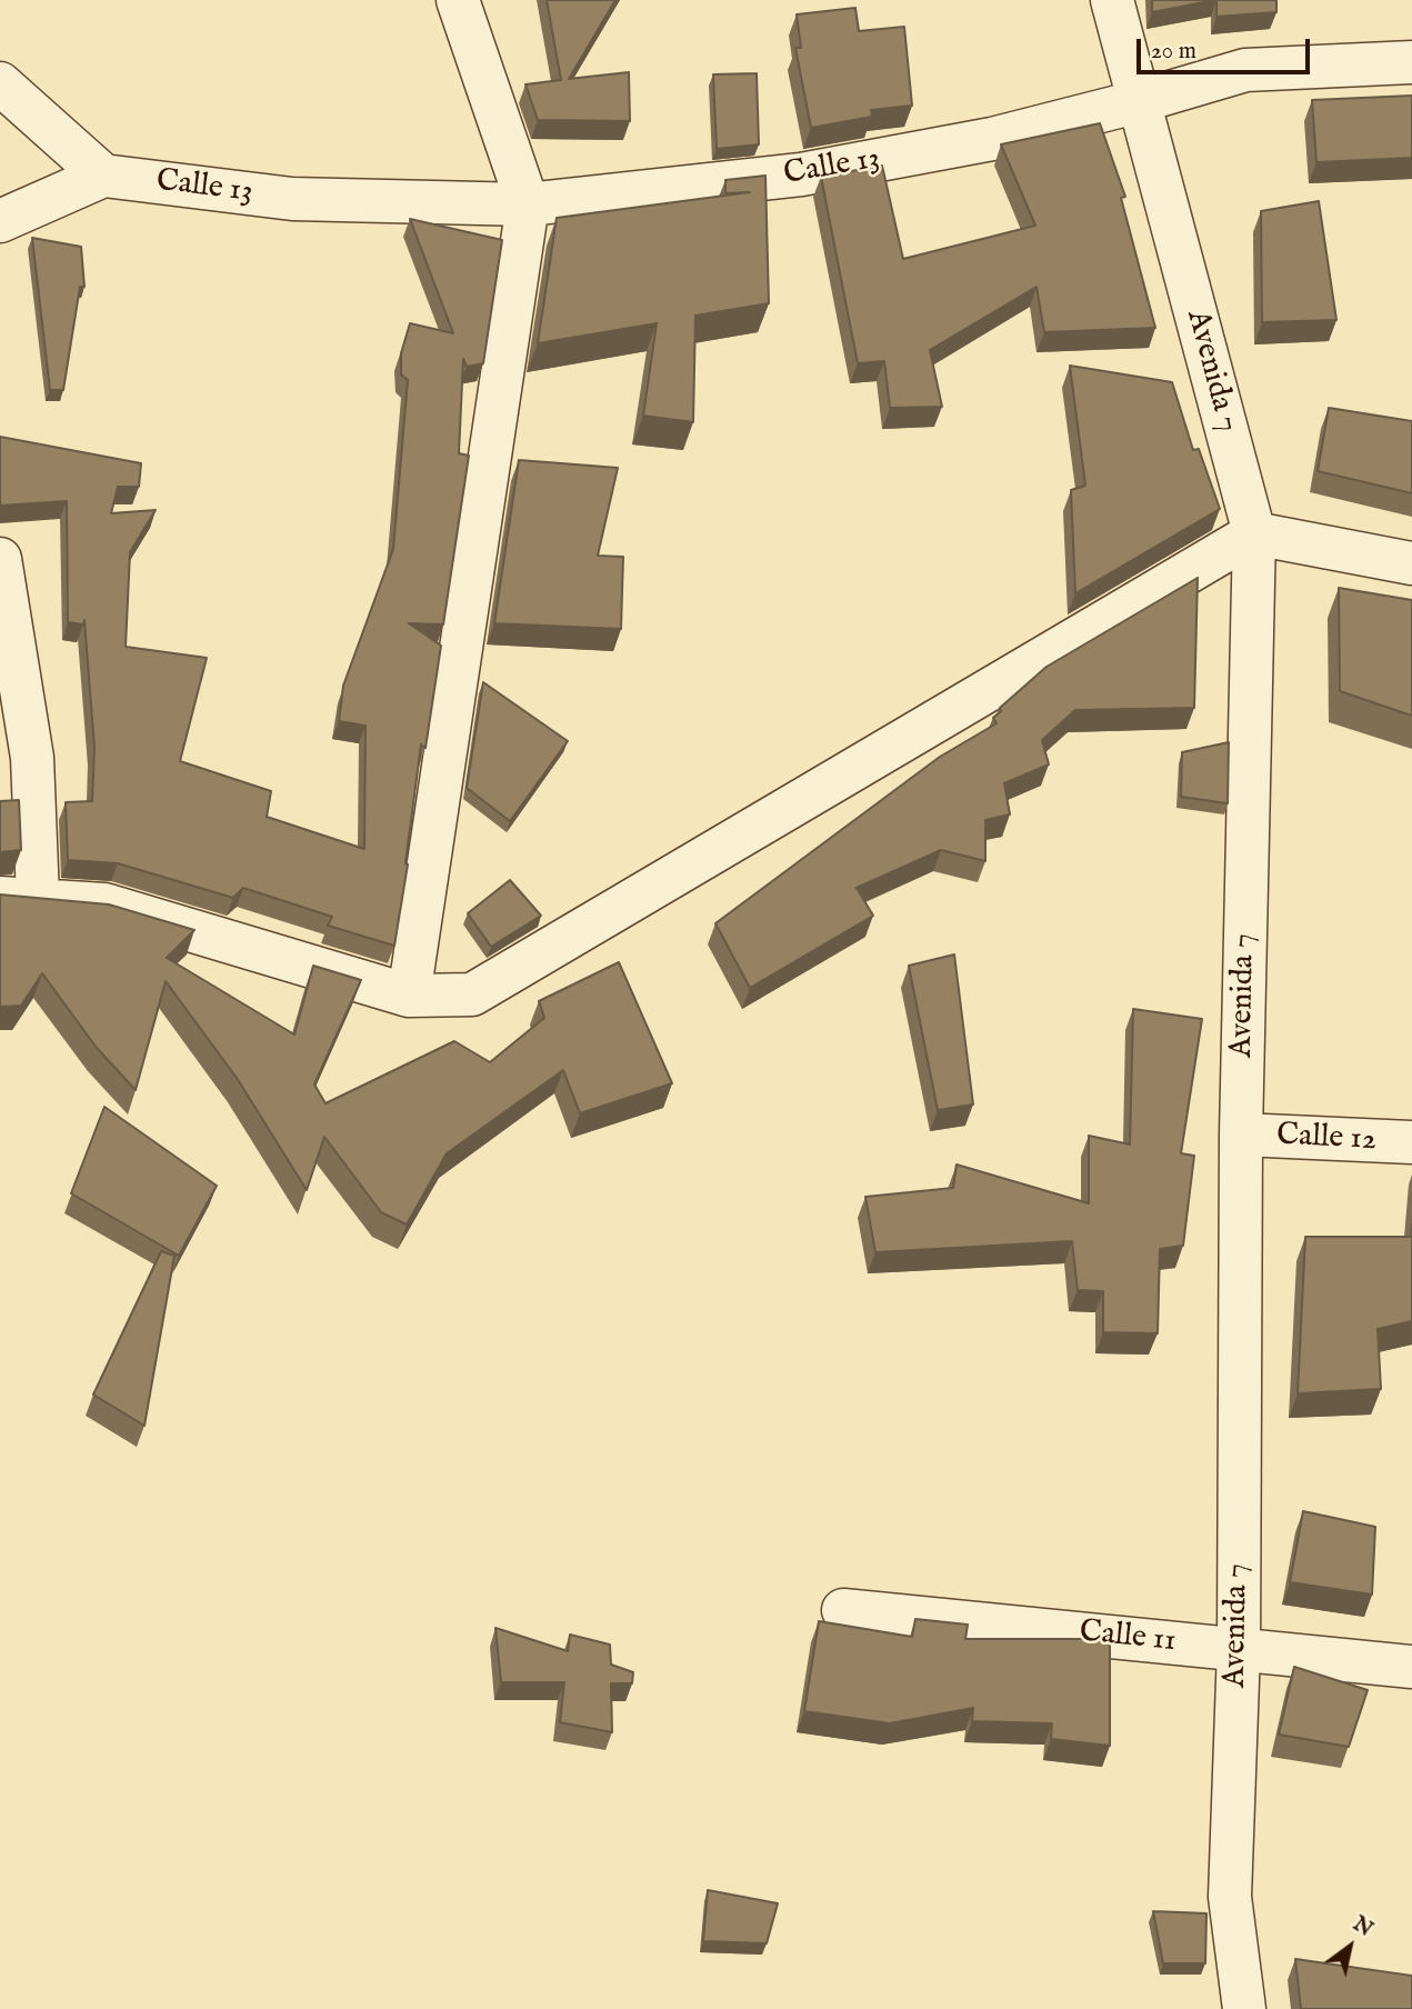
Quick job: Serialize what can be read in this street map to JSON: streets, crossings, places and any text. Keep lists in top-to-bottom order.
{
  "streets": {
    "street": [
      "Calle 13",
      "Avenida 7",
      "Calle 12",
      "Calle 11"
    ]
  },
  "crossings": [
    ["Calle 13", "Avenida 7"],
    ["Avenida 7", "Calle 12"],
    ["Avenida 7", "Calle 11"]
  ],
  "scale_bar": "20 m",
  "north": "top right"
}
